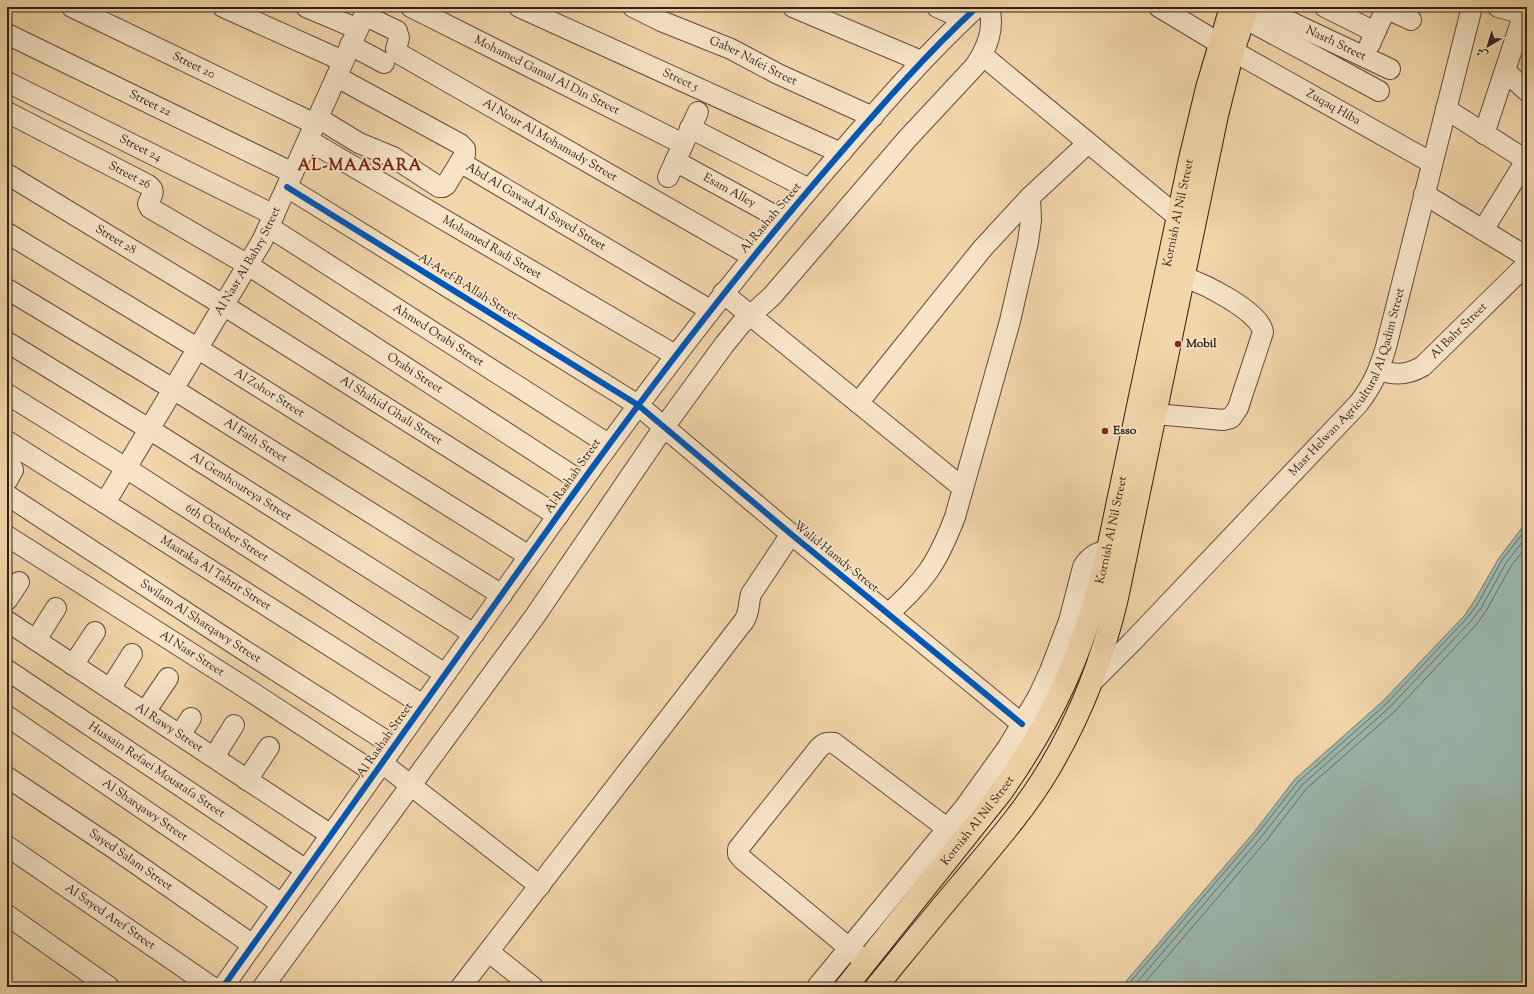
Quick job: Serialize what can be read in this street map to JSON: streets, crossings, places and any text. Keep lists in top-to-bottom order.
{
  "streets": {
    "highway": ["Kornish Al Nil Street"],
    "street": [
      "Nasrh Street",
      "Gaber Nafei Street",
      "Street 20",
      "Mohamed Gamal Al Din Street",
      "Street 5",
      "Street 22",
      "Zuqaq Hiba",
      "Al Nour Al Mohamady Street",
      "Street 24",
      "Street 26",
      "Esam Alley",
      "Abd Al Gawad Al Sayed Street",
      "Al Rashah Street",
      "Street 28",
      "Mohamed Radi Street",
      "Al Nasr Al Bahry Street",
      "Al Aref B Allah Street",
      "Al Bahr Street",
      "Ahmed Orabi Street",
      "Orabi Street",
      "Masr Helwan Agricultural Al Qadim Street",
      "Al Zohor Street",
      "Al Shahid Ghali Street",
      "Al Fath Street",
      "Al Gemhoureya Street",
      "6th October Street",
      "Walid Hamdy Street",
      "Maaraka Al Tahrir Street",
      "Swilam Al Sharqawy Street",
      "Al Nasr Street",
      "Al Rawy Street",
      "Hussain Refaei Moustafa Street",
      "Al Sharqawy Street",
      "Sayed Salam Street",
      "Al Sayed Aref Street"
    ]
  },
  "crossings": [
    ["Nasrh Street", "Kornish Al Nil Street"],
    ["Gaber Nafei Street", "Al Rashah Street"],
    ["Street 20", "Mohamed Radi Street"],
    ["Street 20", "Al Nasr Al Bahry Street"],
    ["Mohamed Gamal Al Din Street", "Esam Alley"],
    ["Street 5", "Al Rashah Street"],
    ["Street 22", "Al Nasr Al Bahry Street"],
    ["Street 22", "Al Aref B Allah Street"],
    ["Zuqaq Hiba", "Kornish Al Nil Street"],
    ["Zuqaq Hiba", "Masr Helwan Agricultural Al Qadim Street"],
    ["Al Nour Al Mohamady Street", "Abd Al Gawad Al Sayed Street"],
    ["Al Nour Al Mohamady Street", "Al Rashah Street"],
    ["Al Nour Al Mohamady Street", "Al Nasr Al Bahry Street"],
    ["Street 24", "Al Nasr Al Bahry Street"],
    ["Street 24", "Ahmed Orabi Street"],
    ["Street 26", "Al Nasr Al Bahry Street"],
    ["Street 26", "Orabi Street"],
    ["Esam Alley", "Al Rashah Street"],
    ["Abd Al Gawad Al Sayed Street", "Al Rashah Street"],
    ["Abd Al Gawad Al Sayed Street", "Al Nasr Al Bahry Street"],
    ["Kornish Al Nil Street", "Masr Helwan Agricultural Al Qadim Street"],
    ["Al Rashah Street", "Mohamed Radi Street"],
    ["Al Rashah Street", "Al Aref B Allah Street"],
    ["Al Rashah Street", "Ahmed Orabi Street"],
    ["Al Rashah Street", "Orabi Street"],
    ["Al Rashah Street", "Al Zohor Street"],
    ["Al Rashah Street", "Al Shahid Ghali Street"],
    ["Al Rashah Street", "Al Fath Street"],
    ["Al Rashah Street", "Al Gemhoureya Street"],
    ["Al Rashah Street", "6th October Street"],
    ["Al Rashah Street", "Walid Hamdy Street"],
    ["Al Rashah Street", "Maaraka Al Tahrir Street"],
    ["Al Rashah Street", "Swilam Al Sharqawy Street"],
    ["Al Rashah Street", "Al Nasr Street"],
    ["Al Rashah Street", "Al Rawy Street"],
    ["Al Rashah Street", "Hussain Refaei Moustafa Street"],
    ["Al Rashah Street", "Al Sharqawy Street"],
    ["Al Rashah Street", "Sayed Salam Street"],
    ["Street 28", "Al Nasr Al Bahry Street"],
    ["Street 28", "Al Shahid Ghali Street"],
    ["Mohamed Radi Street", "Al Nasr Al Bahry Street"],
    ["Al Nasr Al Bahry Street", "Al Aref B Allah Street"],
    ["Al Nasr Al Bahry Street", "Ahmed Orabi Street"],
    ["Al Nasr Al Bahry Street", "Orabi Street"],
    ["Al Nasr Al Bahry Street", "Al Zohor Street"],
    ["Al Nasr Al Bahry Street", "Al Shahid Ghali Street"],
    ["Al Nasr Al Bahry Street", "Al Fath Street"],
    ["Al Nasr Al Bahry Street", "Al Gemhoureya Street"],
    ["Al Nasr Al Bahry Street", "6th October Street"],
    ["Al Nasr Al Bahry Street", "Maaraka Al Tahrir Street"],
    ["Al Aref B Allah Street", "Walid Hamdy Street"],
    ["Al Bahr Street", "Masr Helwan Agricultural Al Qadim Street"]
  ],
  "districts": ["AL-MAASARA"],
  "places": ["Mobil", "Esso"],
  "north": "bottom left"
}
